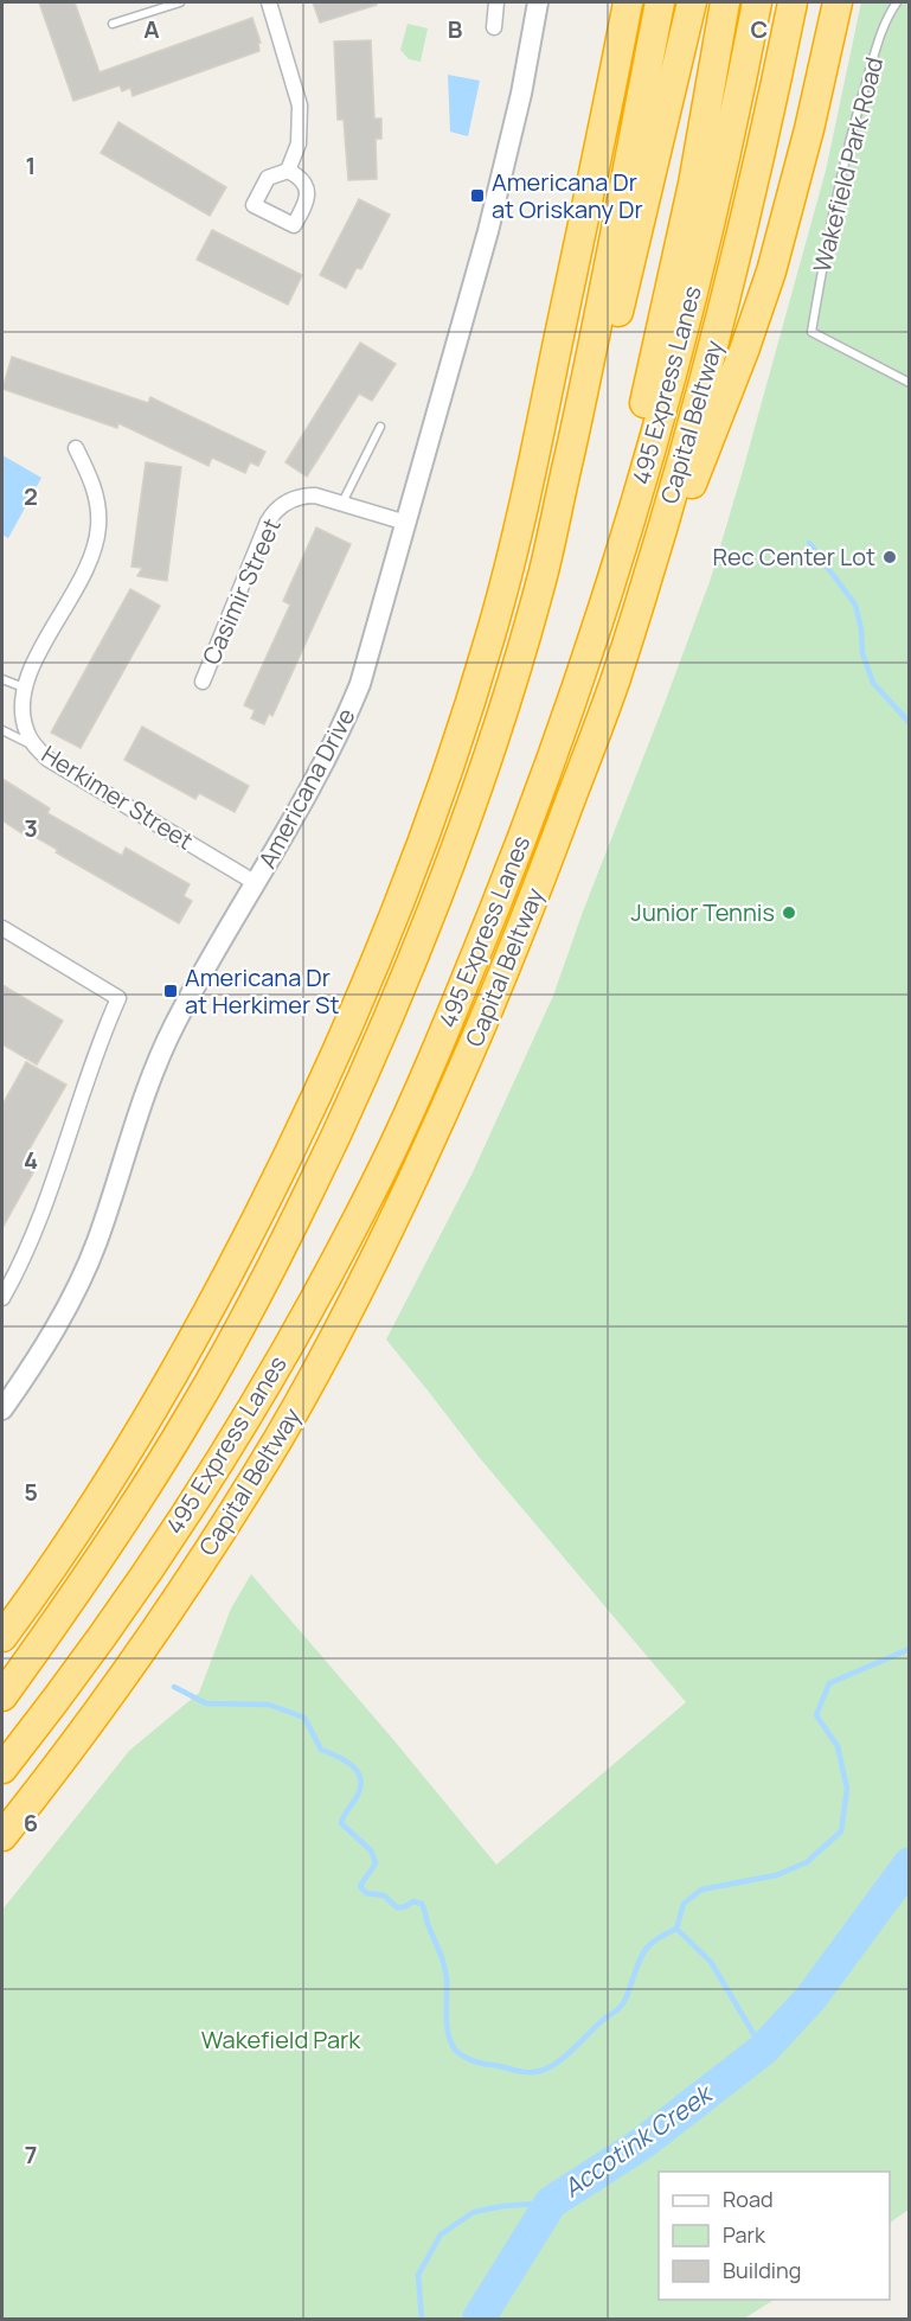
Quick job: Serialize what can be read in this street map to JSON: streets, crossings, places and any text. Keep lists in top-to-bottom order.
{
  "streets": {
    "highway": ["495 Express Lanes", "Capital Beltway"],
    "street": ["Casimir Street", "Americana Drive", "Herkimer Street"],
    "lane": ["Wakefield Park Road"]
  },
  "crossings": [
    ["Casimir Street", "Americana Drive"],
    ["Americana Drive", "Herkimer Street"]
  ],
  "water": ["Accotink Creek"],
  "parks": ["Wakefield Park"],
  "places": {
    "transit": ["Americana Dr at Oriskany Dr", "Americana Dr at Herkimer St"],
    "other": ["Rec Center Lot", "Junior Tennis"]
  },
  "legend": ["Road", "Park", "Building"],
  "grid": {
    "columns": ["A", "B", "C"],
    "rows": [
      "1",
      "2",
      "3",
      "4",
      "5",
      "6",
      "7"
    ]
  }
}
